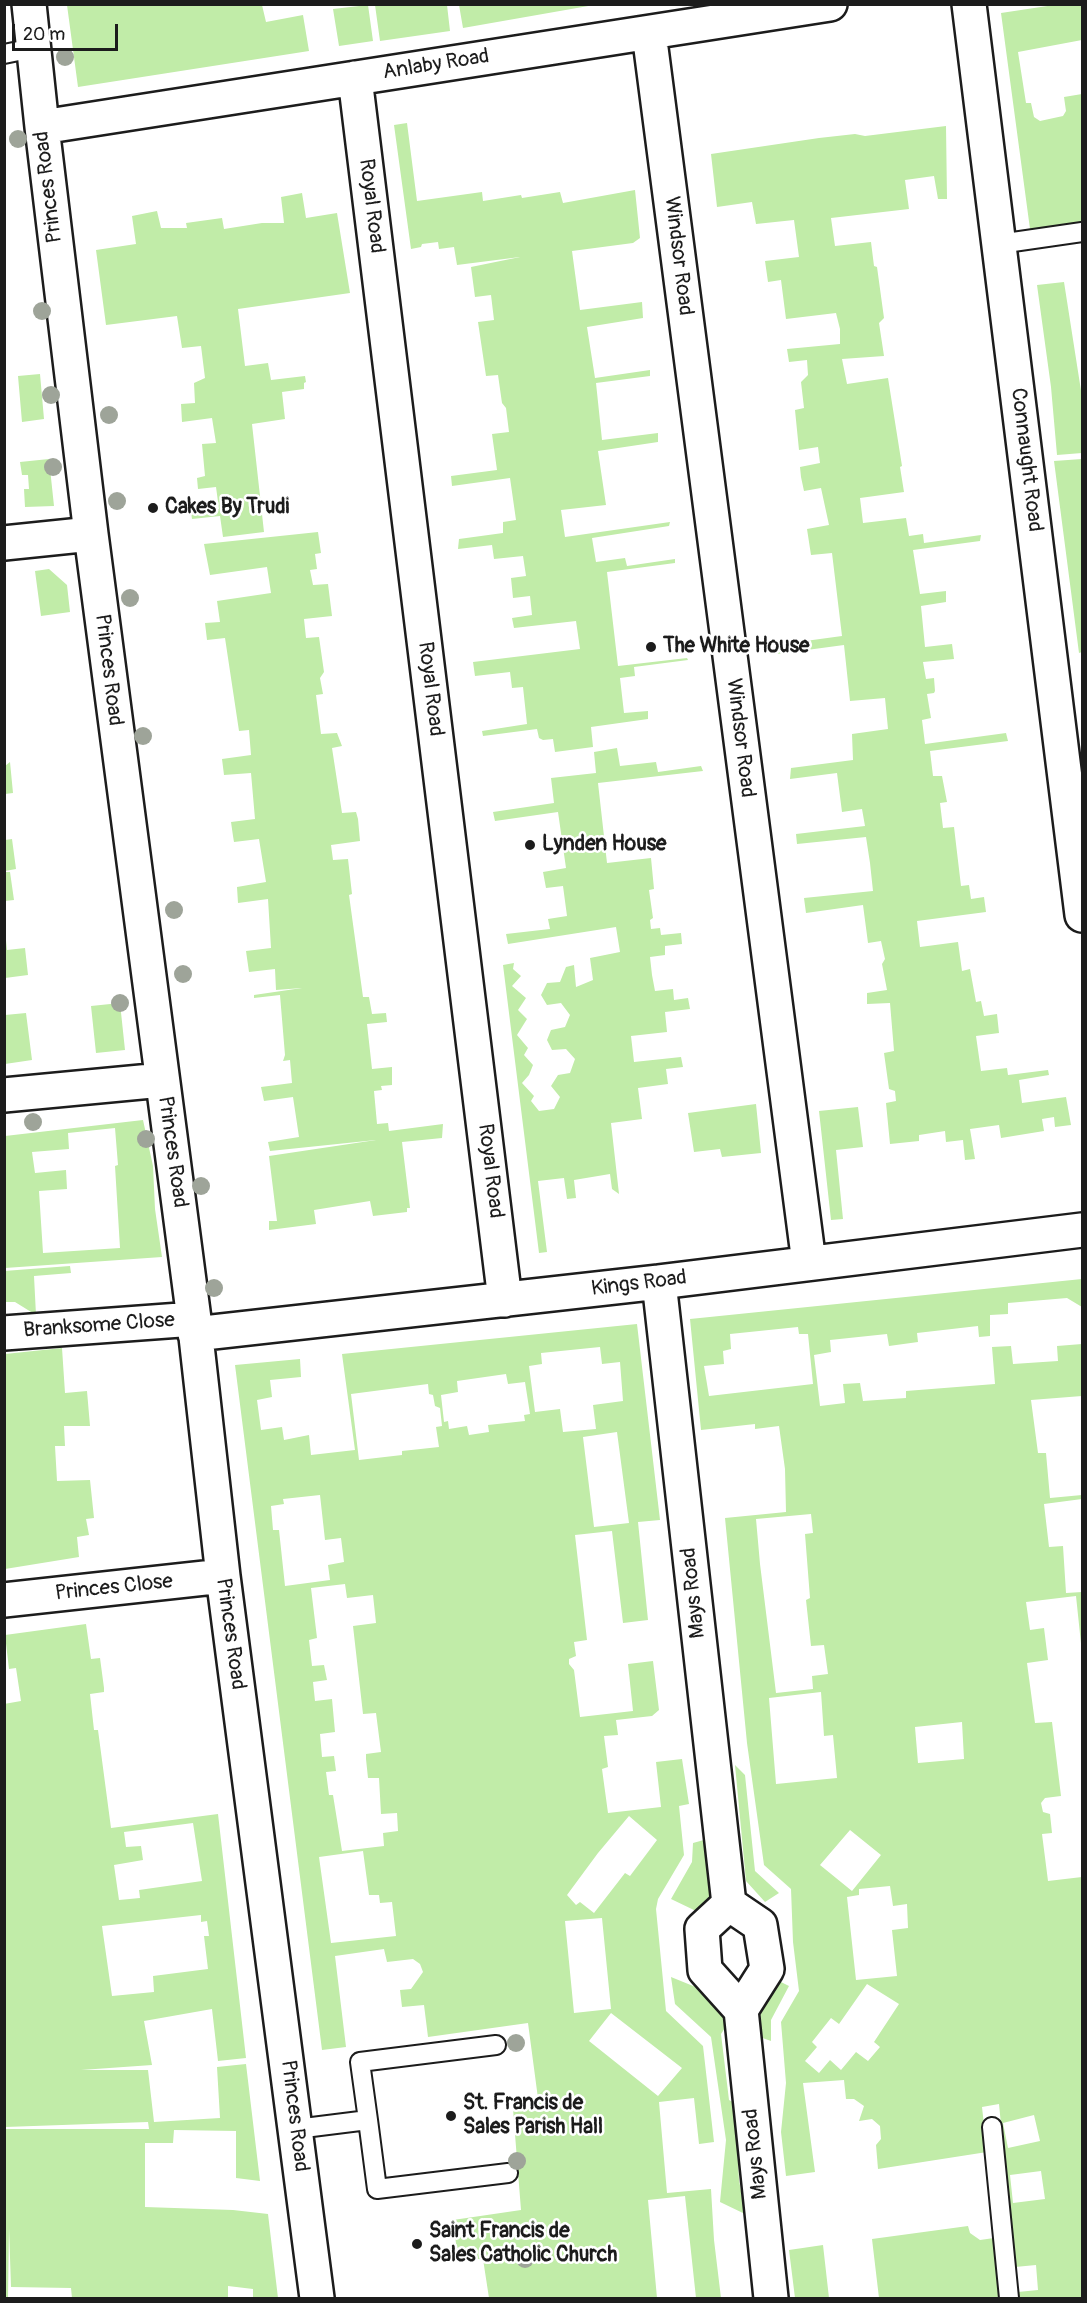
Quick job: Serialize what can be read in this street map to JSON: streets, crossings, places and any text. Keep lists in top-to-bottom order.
{
  "streets": {
    "street": [
      "Anlaby Road",
      "Princes Road",
      "Royal Road",
      "Windsor Road",
      "Connaught Road",
      "Kings Road",
      "Branksome Close",
      "Princes Close",
      "Mays Road"
    ]
  },
  "crossings": [
    ["Anlaby Road", "Princes Road"],
    ["Anlaby Road", "Royal Road"],
    ["Anlaby Road", "Windsor Road"],
    ["Princes Road", "Kings Road"],
    ["Princes Road", "Branksome Close"],
    ["Princes Road", "Princes Close"],
    ["Royal Road", "Kings Road"],
    ["Windsor Road", "Kings Road"],
    ["Kings Road", "Branksome Close"],
    ["Kings Road", "Mays Road"]
  ],
  "places": [
    "Cakes By Trudi",
    "The White House",
    "Lynden House",
    "St. Francis de Sales Parish Hall",
    "Saint Francis de Sales Catholic Church"
  ],
  "scale_bar": "20 m"
}
